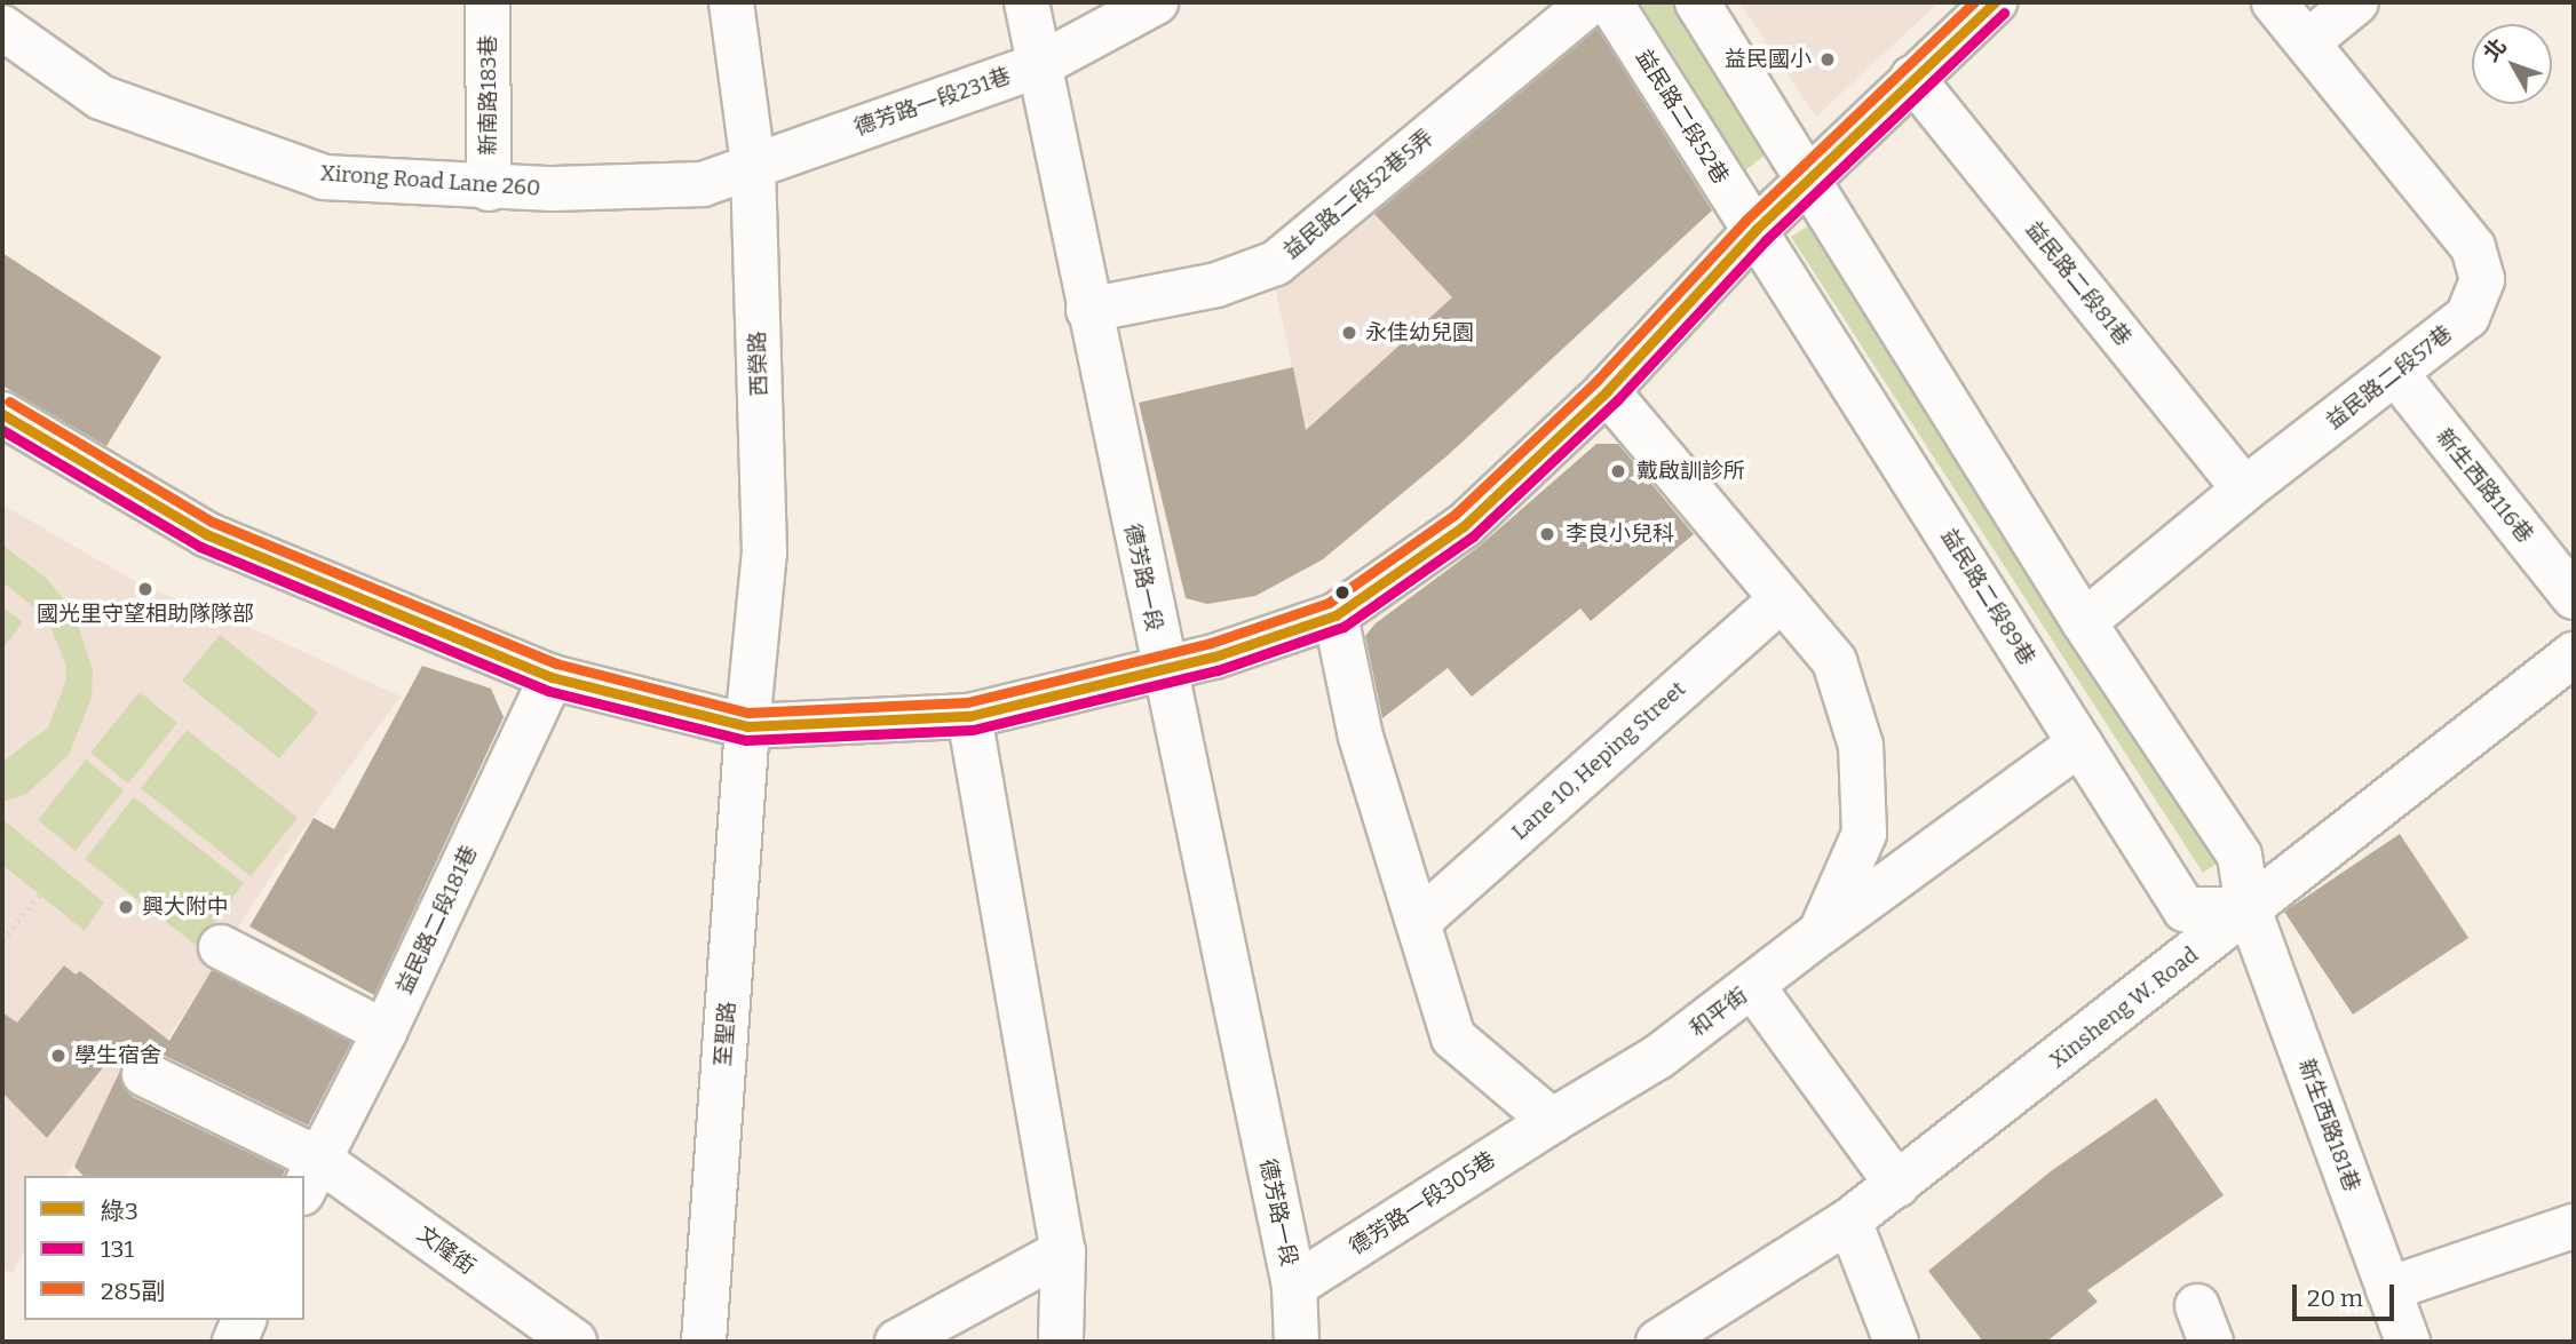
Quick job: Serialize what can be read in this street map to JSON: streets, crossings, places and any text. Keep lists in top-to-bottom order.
{
  "streets": {
    "street": [
      "新南路183巷",
      "德芳路一段231巷",
      "益民路二段52巷",
      "Xirong Road Lane 260",
      "益民路二段52巷5弄",
      "益民路二段81巷",
      "西榮路",
      "益民路二段57巷",
      "新生西路116巷",
      "德芳路一段",
      "益民路二段89巷",
      "Lane 10, Heping Street",
      "益民路二段181巷",
      "Xinsheng W. Road",
      "和平街",
      "至聖路",
      "新生西路181巷",
      "德芳路一段305巷",
      "文隆街"
    ]
  },
  "crossings": [
    ["新南路183巷", "Xirong Road Lane 260"],
    ["德芳路一段231巷", "Xirong Road Lane 260"],
    ["德芳路一段231巷", "西榮路"],
    ["德芳路一段231巷", "德芳路一段"],
    ["益民路二段52巷", "益民路二段89巷"],
    ["益民路二段52巷5弄", "德芳路一段"],
    ["益民路二段81巷", "益民路二段57巷"],
    ["西榮路", "至聖路"],
    ["益民路二段57巷", "新生西路116巷"],
    ["德芳路一段", "德芳路一段305巷"],
    ["益民路二段89巷", "Xinsheng W. Road"],
    ["益民路二段89巷", "新生西路181巷"],
    ["Lane 10, Heping Street", "和平街"],
    ["益民路二段181巷", "文隆街"],
    ["Xinsheng W. Road", "新生西路181巷"],
    ["和平街", "德芳路一段305巷"]
  ],
  "places": [
    "益民國小",
    "永佳幼兒園",
    "戴啟訓診所",
    "李良小兒科",
    "國光里守望相助隊隊部",
    "興大附中",
    "學生宿舍"
  ],
  "lines": ["transit line 綠3", "transit line 285副", "transit line 131"],
  "legend": ["綠3", "131", "285副"],
  "scale_bar": "20 m",
  "north": "top left"
}
